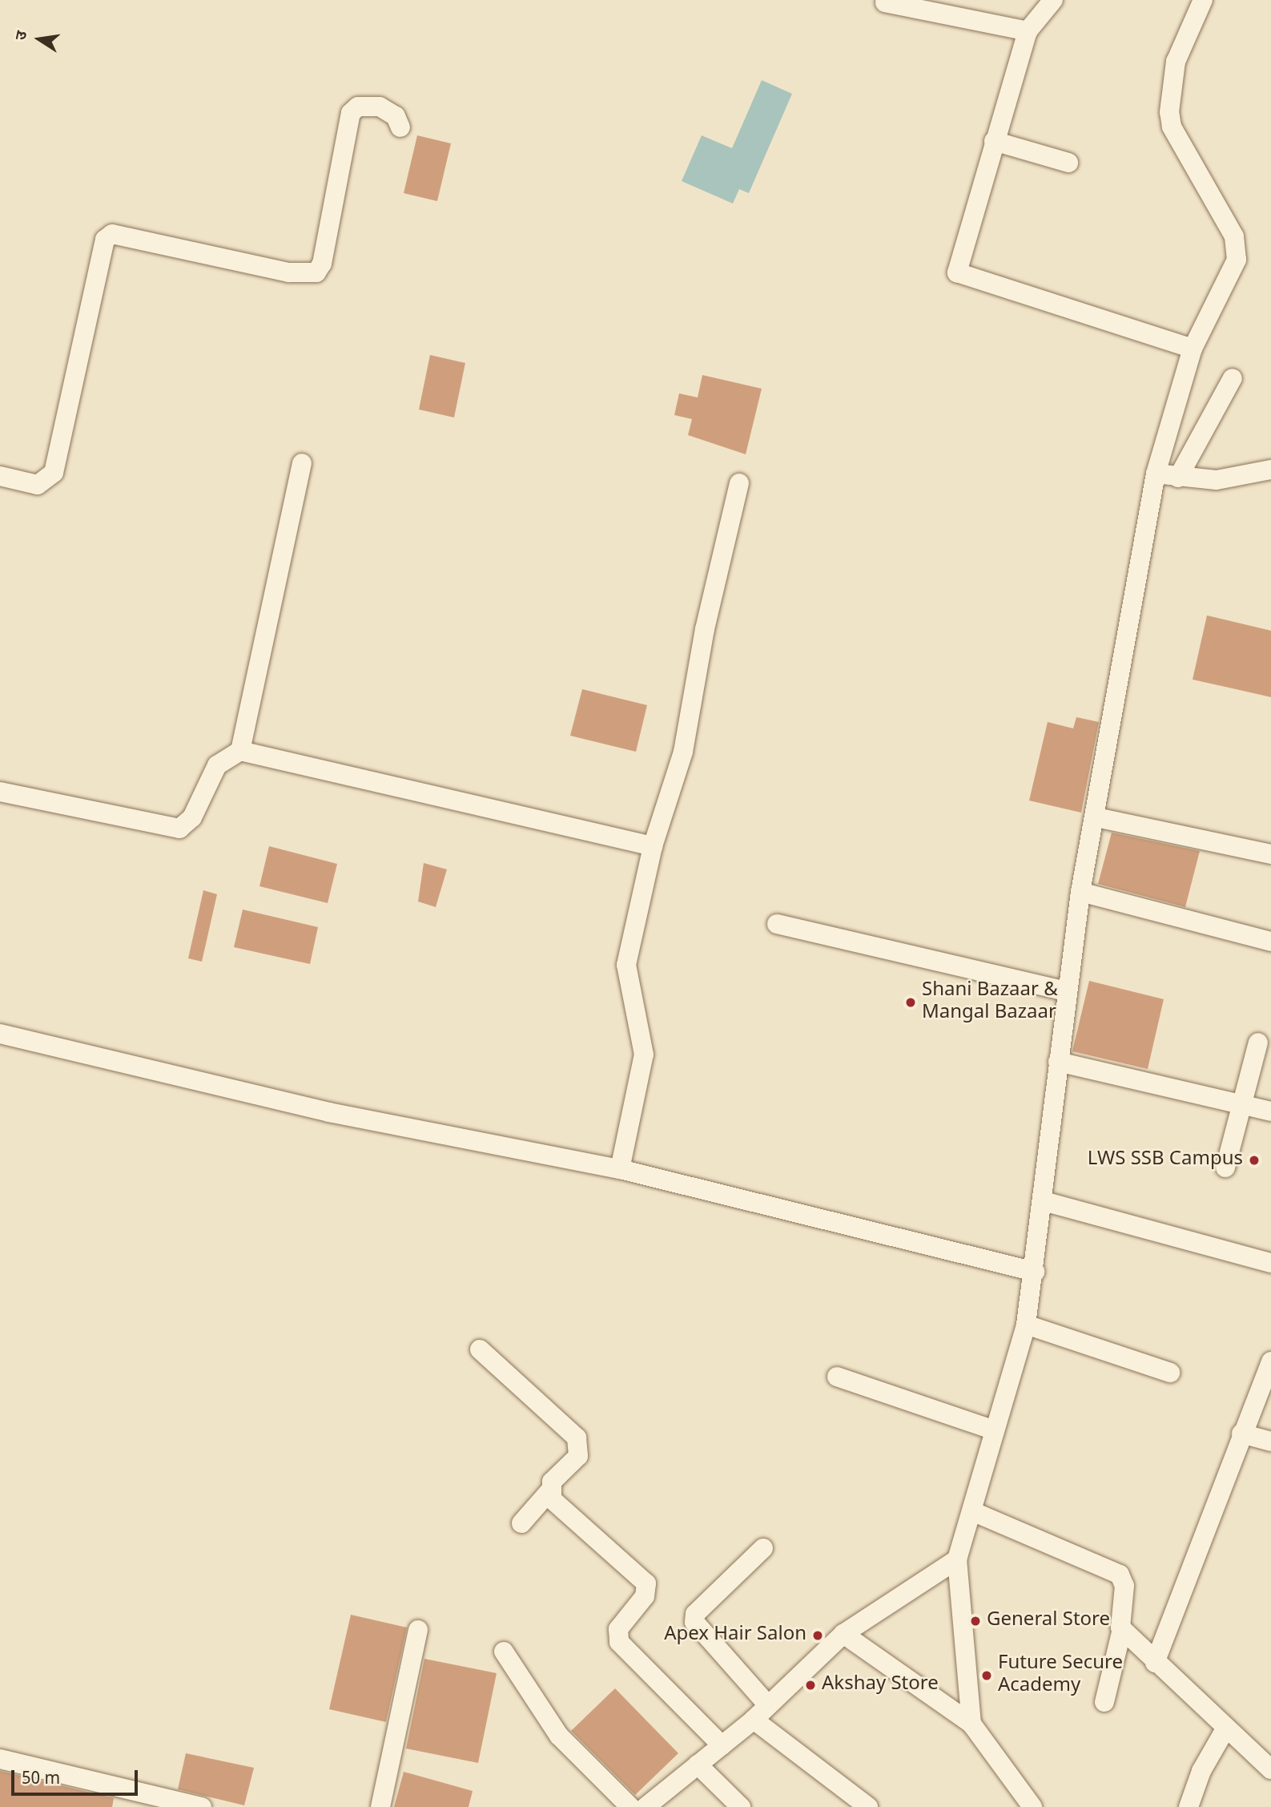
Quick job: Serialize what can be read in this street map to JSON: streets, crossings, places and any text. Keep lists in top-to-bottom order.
{
  "places": [
    "Shani Bazaar & Mangal Bazaar",
    "LWS SSB Campus",
    "General Store",
    "Apex Hair Salon",
    "Future Secure Academy",
    "Akshay Store"
  ],
  "scale_bar": "50 m",
  "north": "left"
}
